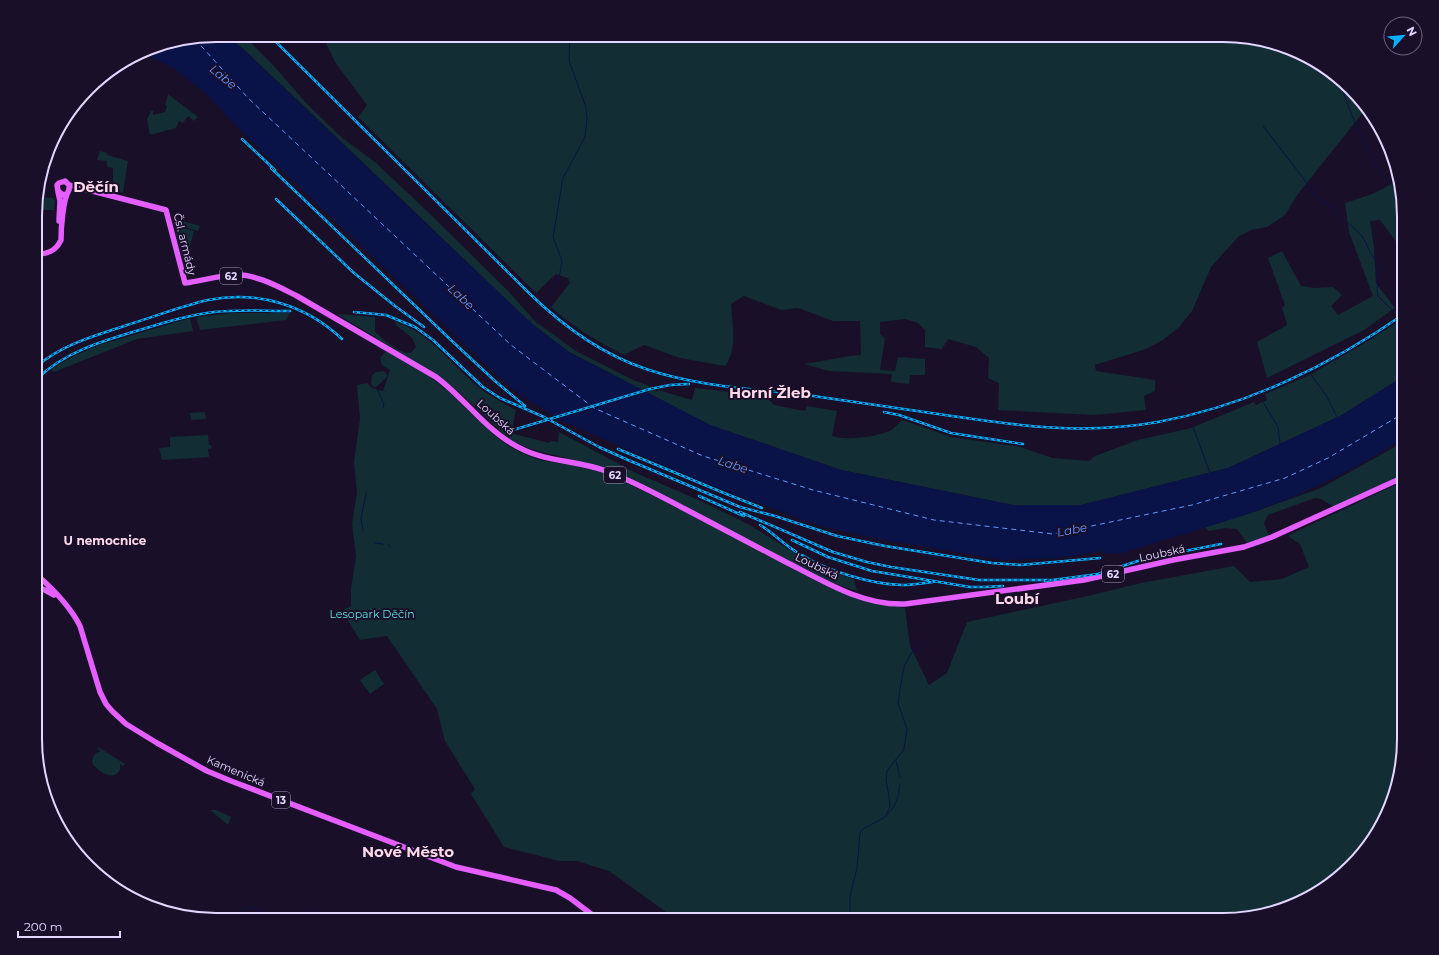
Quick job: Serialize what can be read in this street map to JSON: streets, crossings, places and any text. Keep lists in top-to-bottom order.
{
  "streets": {
    "main road": [
      "Čsl. armády",
      "62",
      "Loubská",
      "Kamenická",
      "13"
    ]
  },
  "crossings": [
    ["Čsl. armády", "62"],
    ["Čsl. armády", "Loubská"],
    ["Kamenická", "13"]
  ],
  "districts": [
    "Děčín",
    "Horní Žleb",
    "U nemocnice",
    "Loubí",
    "Nové Město"
  ],
  "water": ["Labe"],
  "parks": ["Lesopark Děčín"],
  "scale_bar": "200 m",
  "north": "top right"
}
